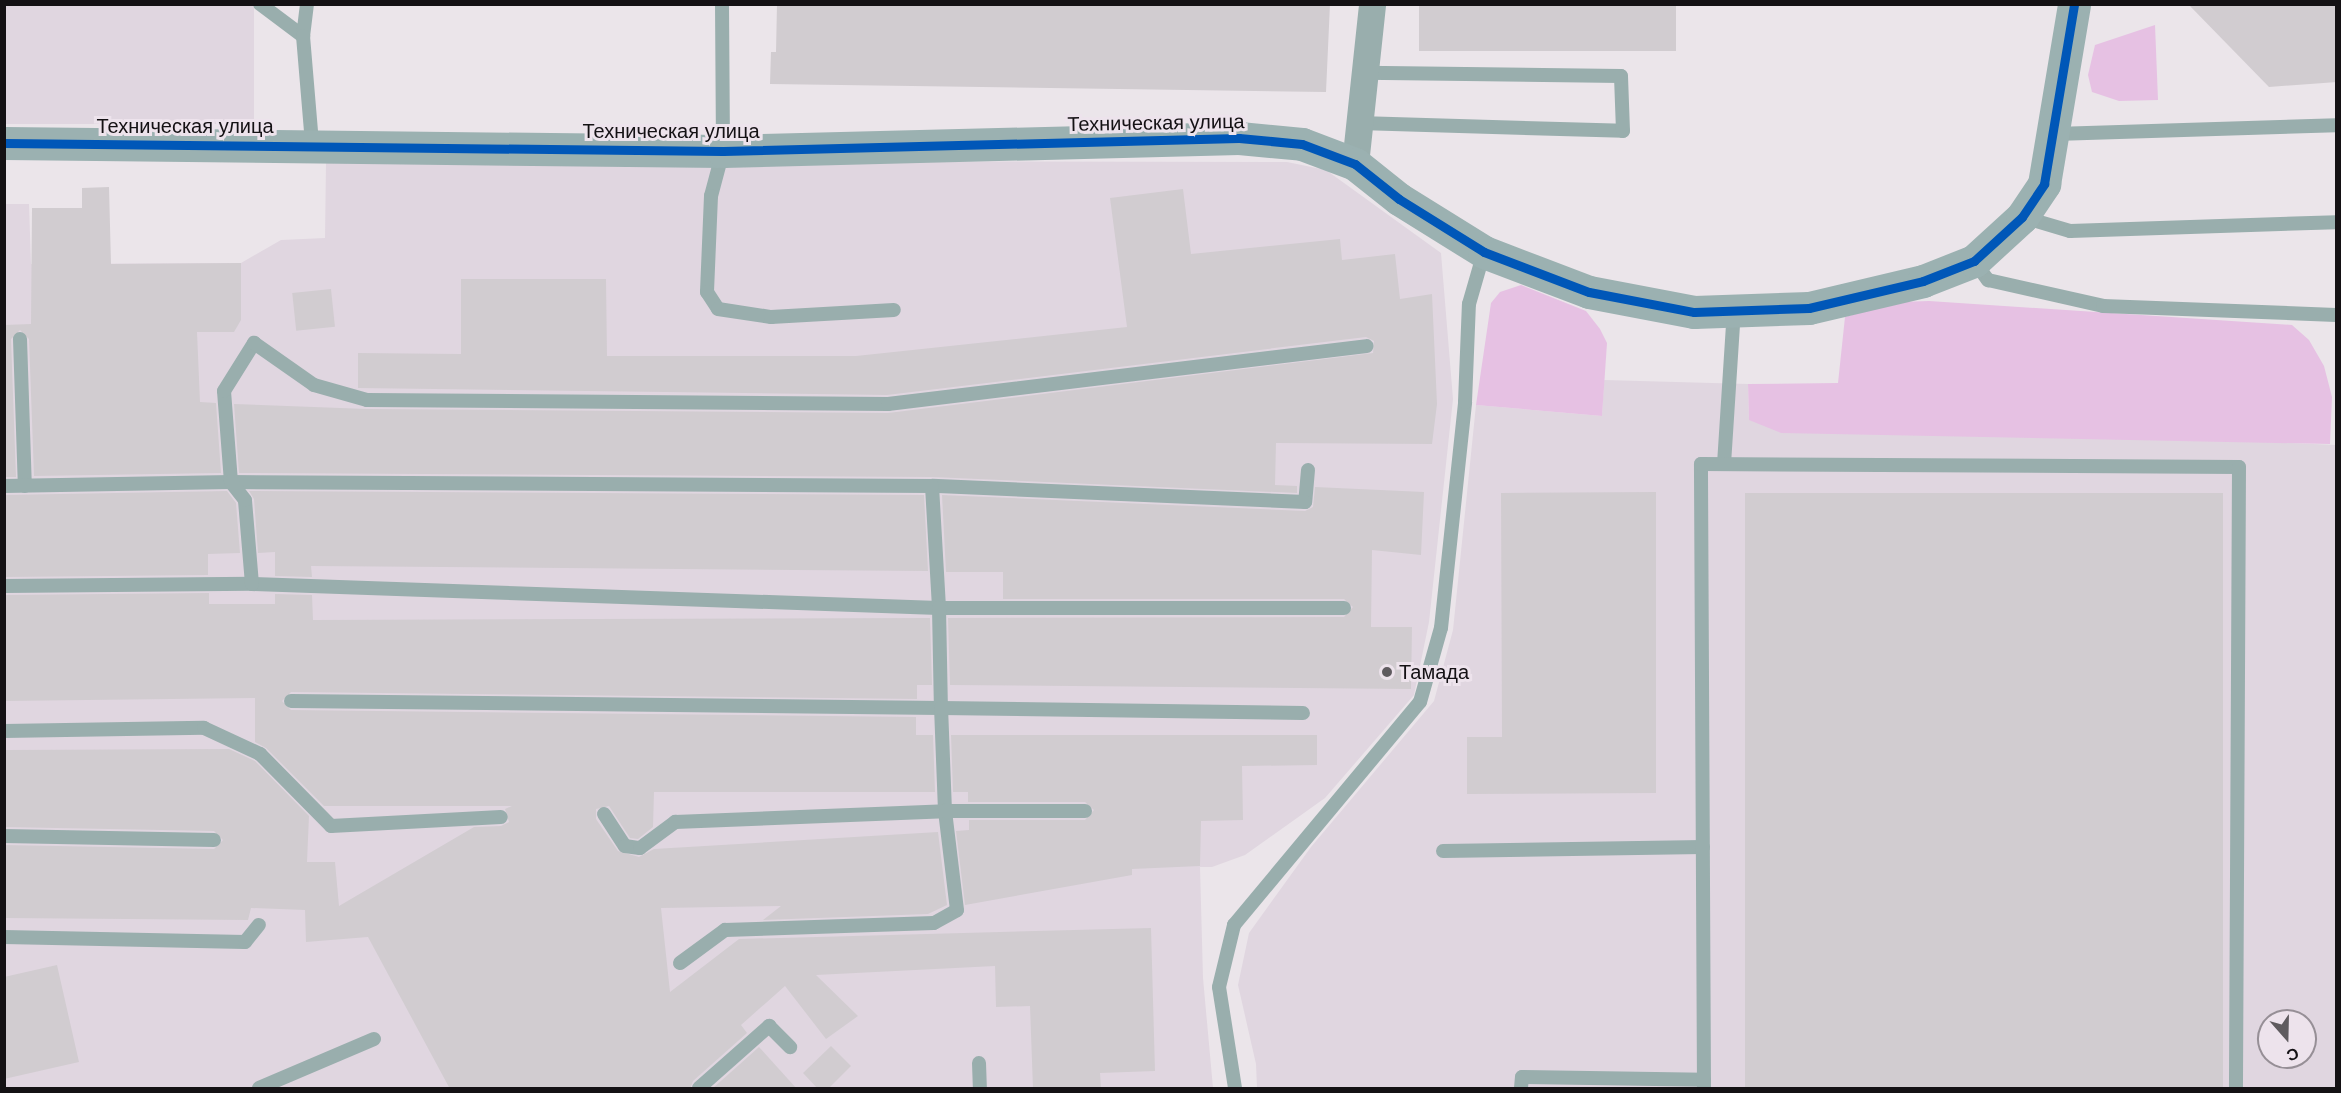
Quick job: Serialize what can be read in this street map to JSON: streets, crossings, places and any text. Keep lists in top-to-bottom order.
{
  "streets": {
    "street": ["Техническая улица"]
  },
  "places": ["Тамада"],
  "north": "bottom"
}
